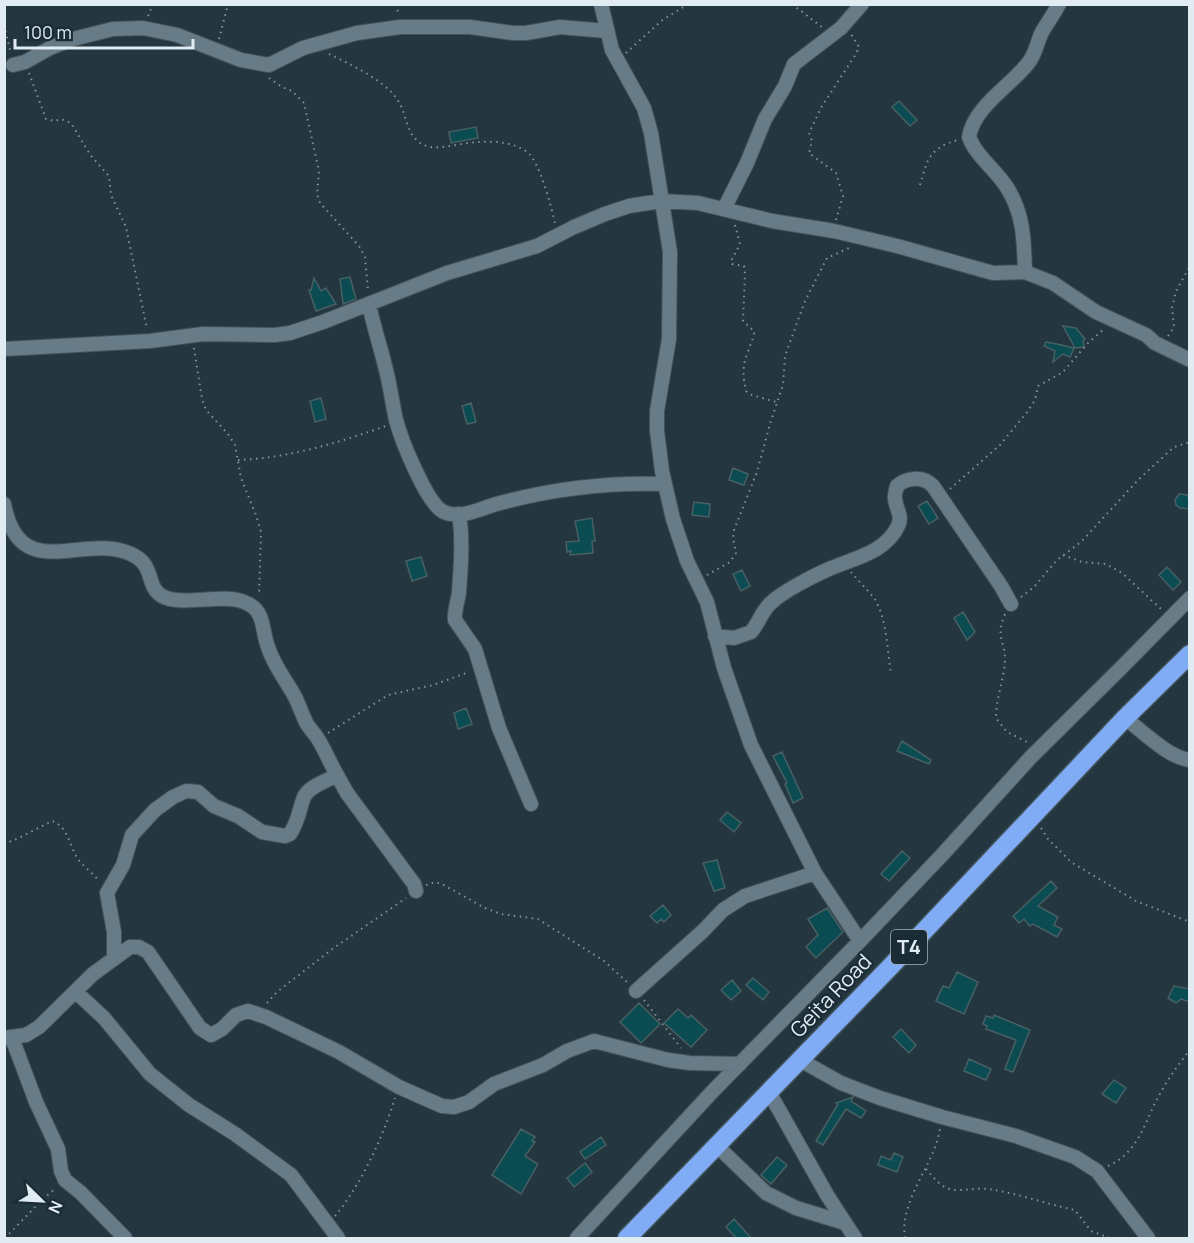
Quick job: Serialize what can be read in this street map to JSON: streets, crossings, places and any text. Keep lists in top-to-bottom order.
{
  "streets": {
    "highway": ["T4", "Geita Road"]
  },
  "scale_bar": "100 m",
  "north": "bottom right"
}
